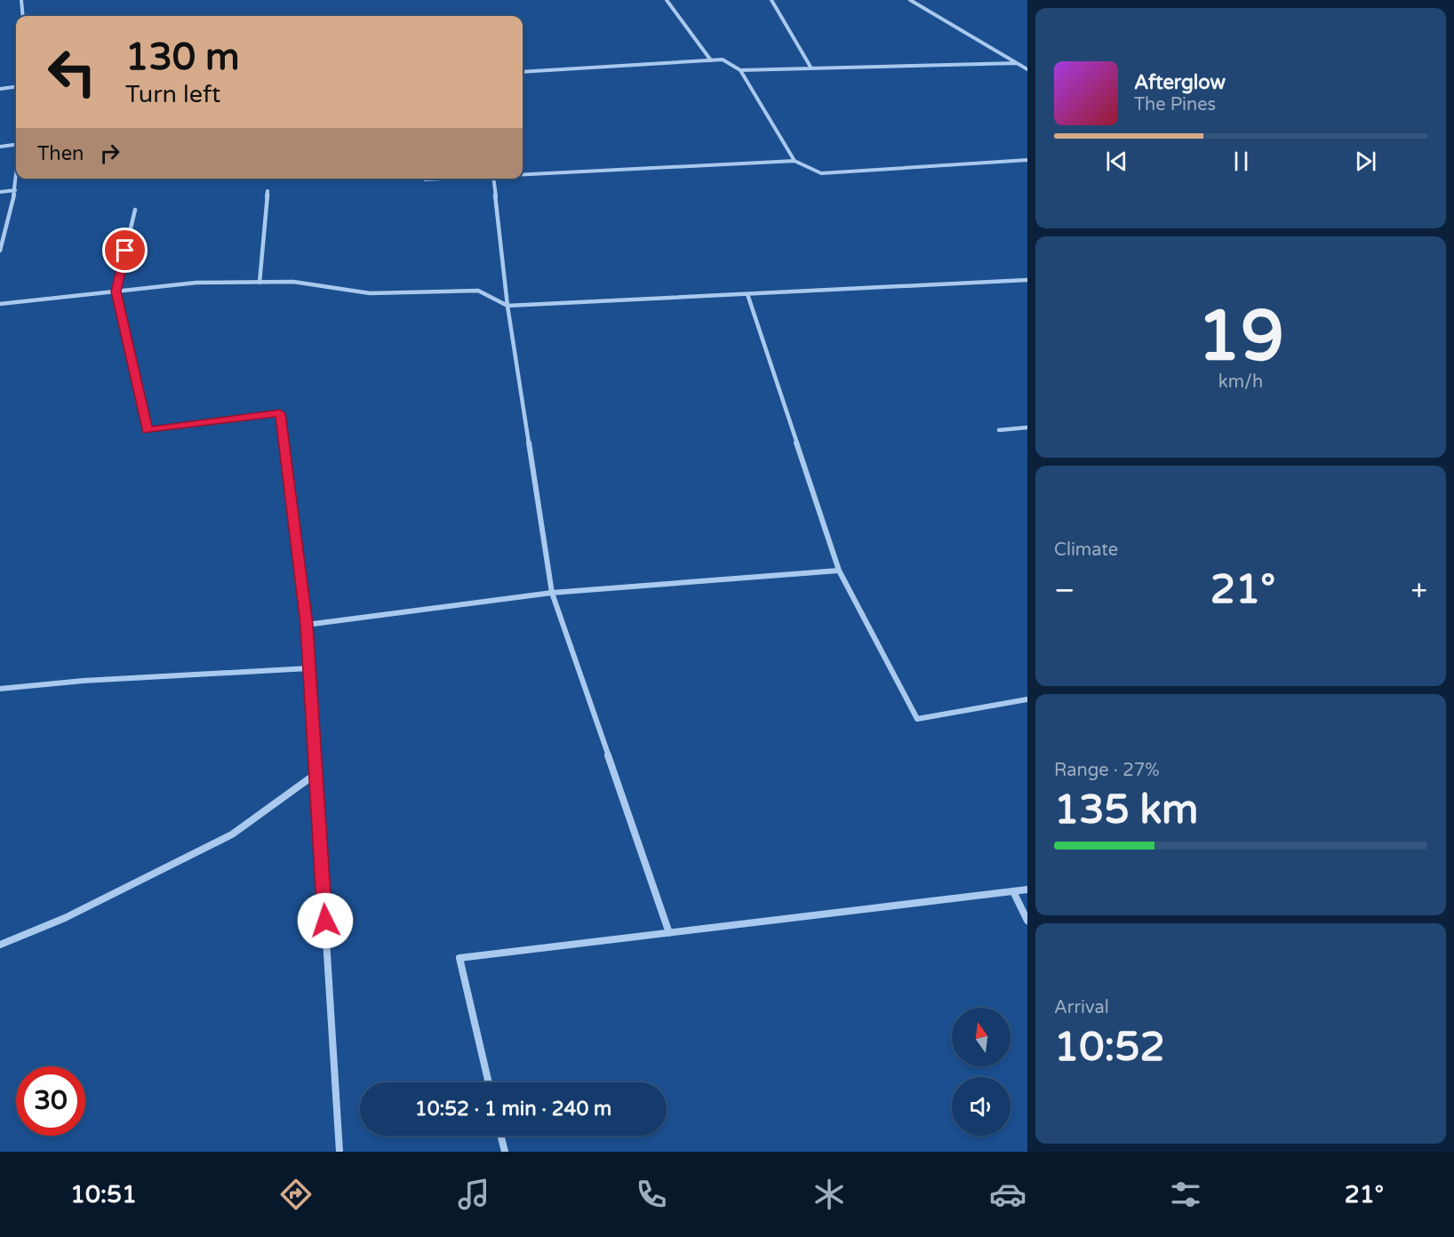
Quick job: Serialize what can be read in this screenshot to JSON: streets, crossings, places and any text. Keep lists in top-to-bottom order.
{
  "north": "top",
  "page": {
    "turn": ["130 m", "Turn left"],
    "song": ["Afterglow", "The Pines"],
    "then": "Then",
    "tile": [
      ["19", "km/h"],
      "Climate",
      ["Range · 27%", "135 km"],
      ["Arrival", "10:52"]
    ],
    "heat": ["−", "21°", "+"],
    "limit": "30",
    "trip": "10:52 · 1 min · 240 m",
    "tabs": ["10:51", "21°"]
  }
}
